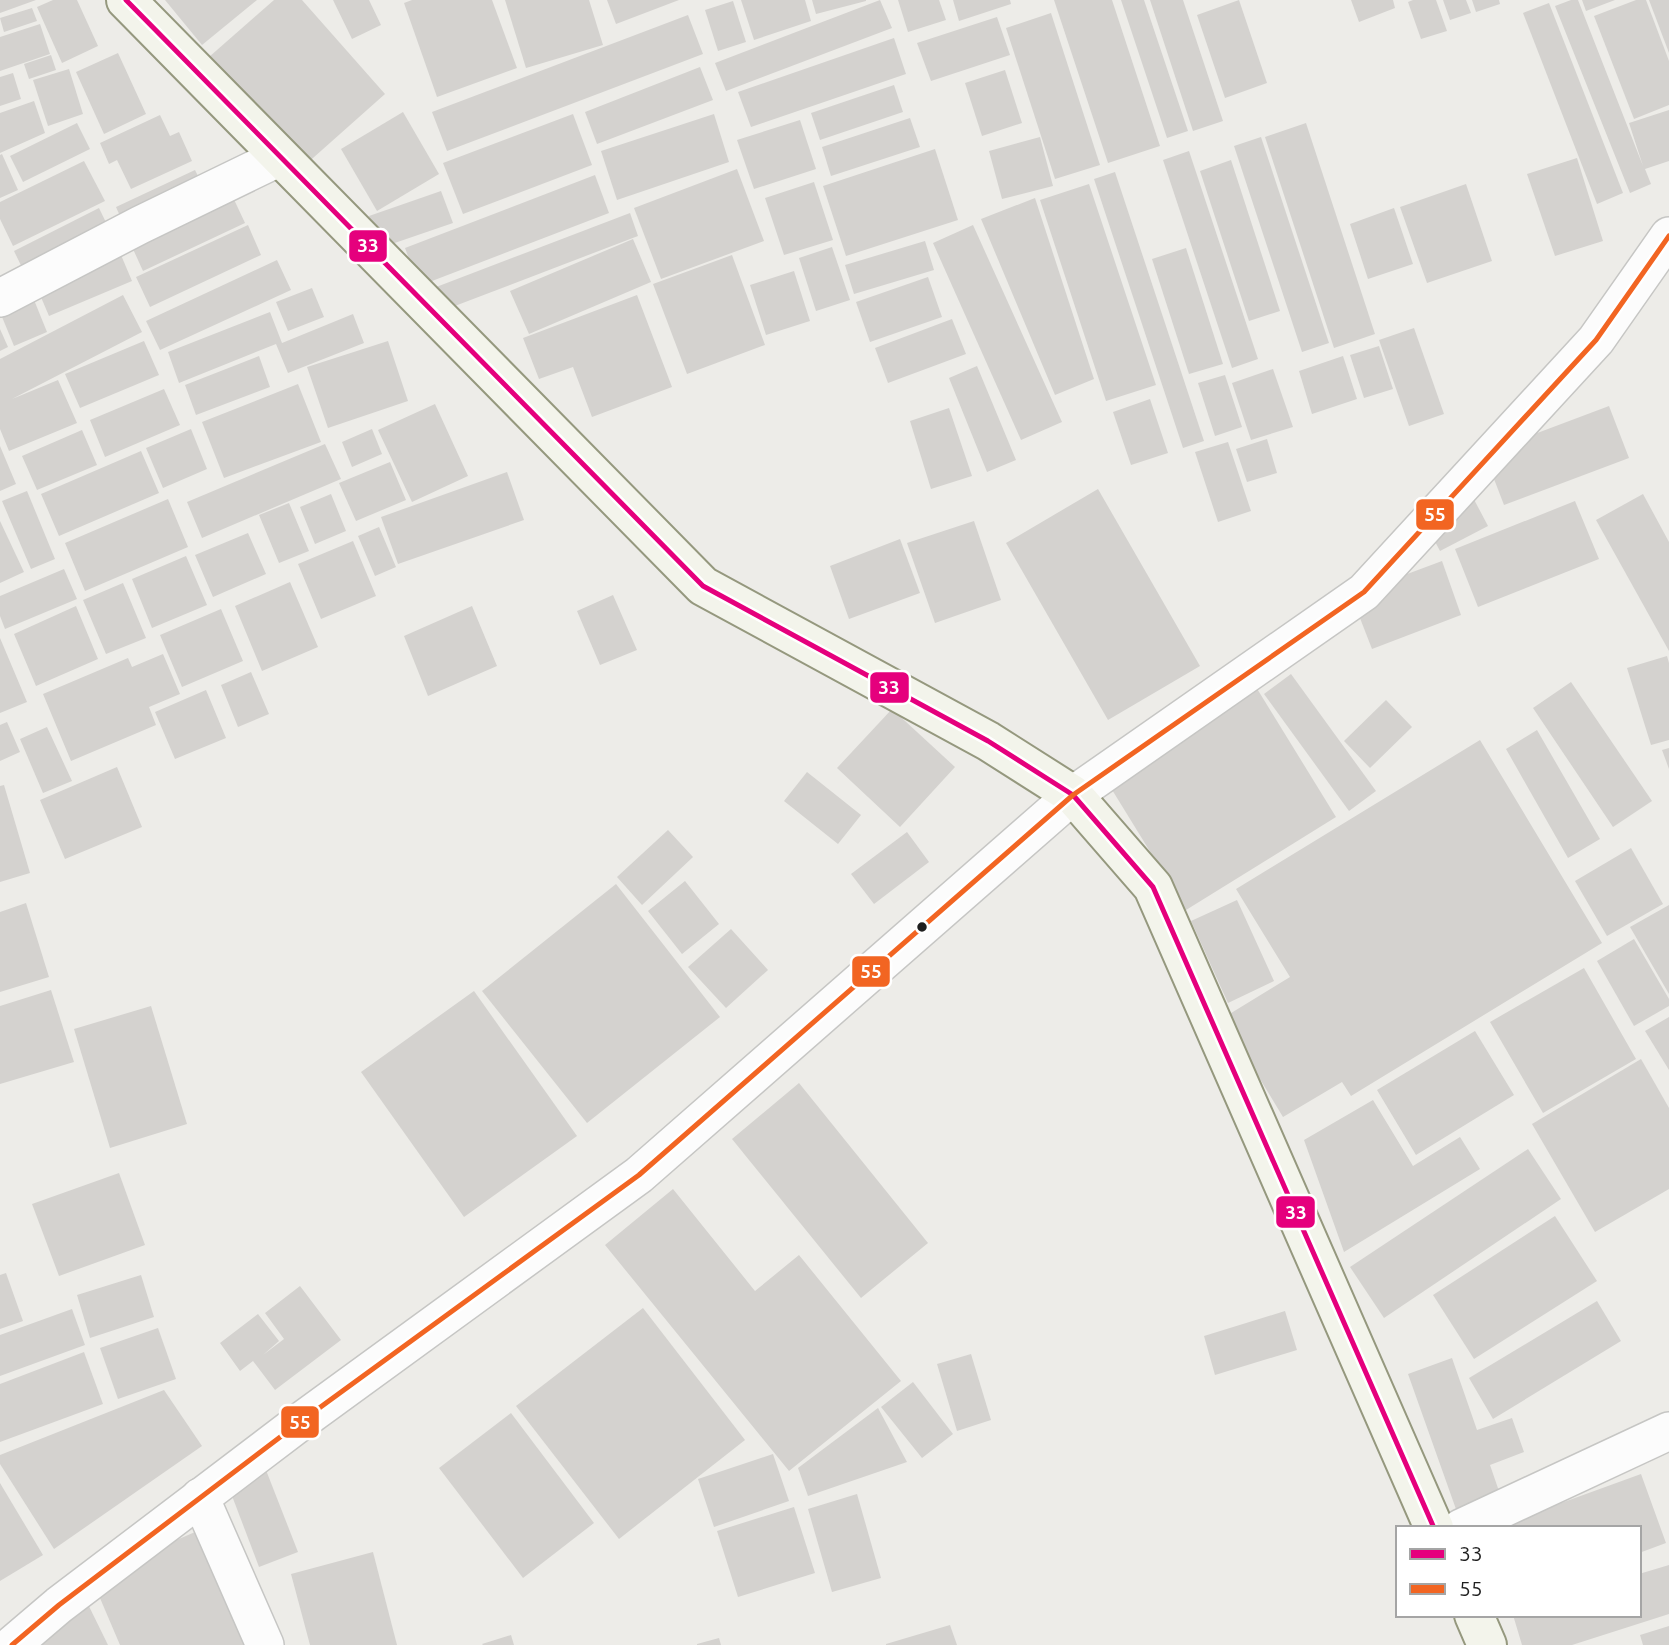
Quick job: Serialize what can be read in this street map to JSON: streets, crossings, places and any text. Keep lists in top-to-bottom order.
{
  "lines": ["transit line 33", "transit line 55"],
  "legend": ["33", "55"]
}
